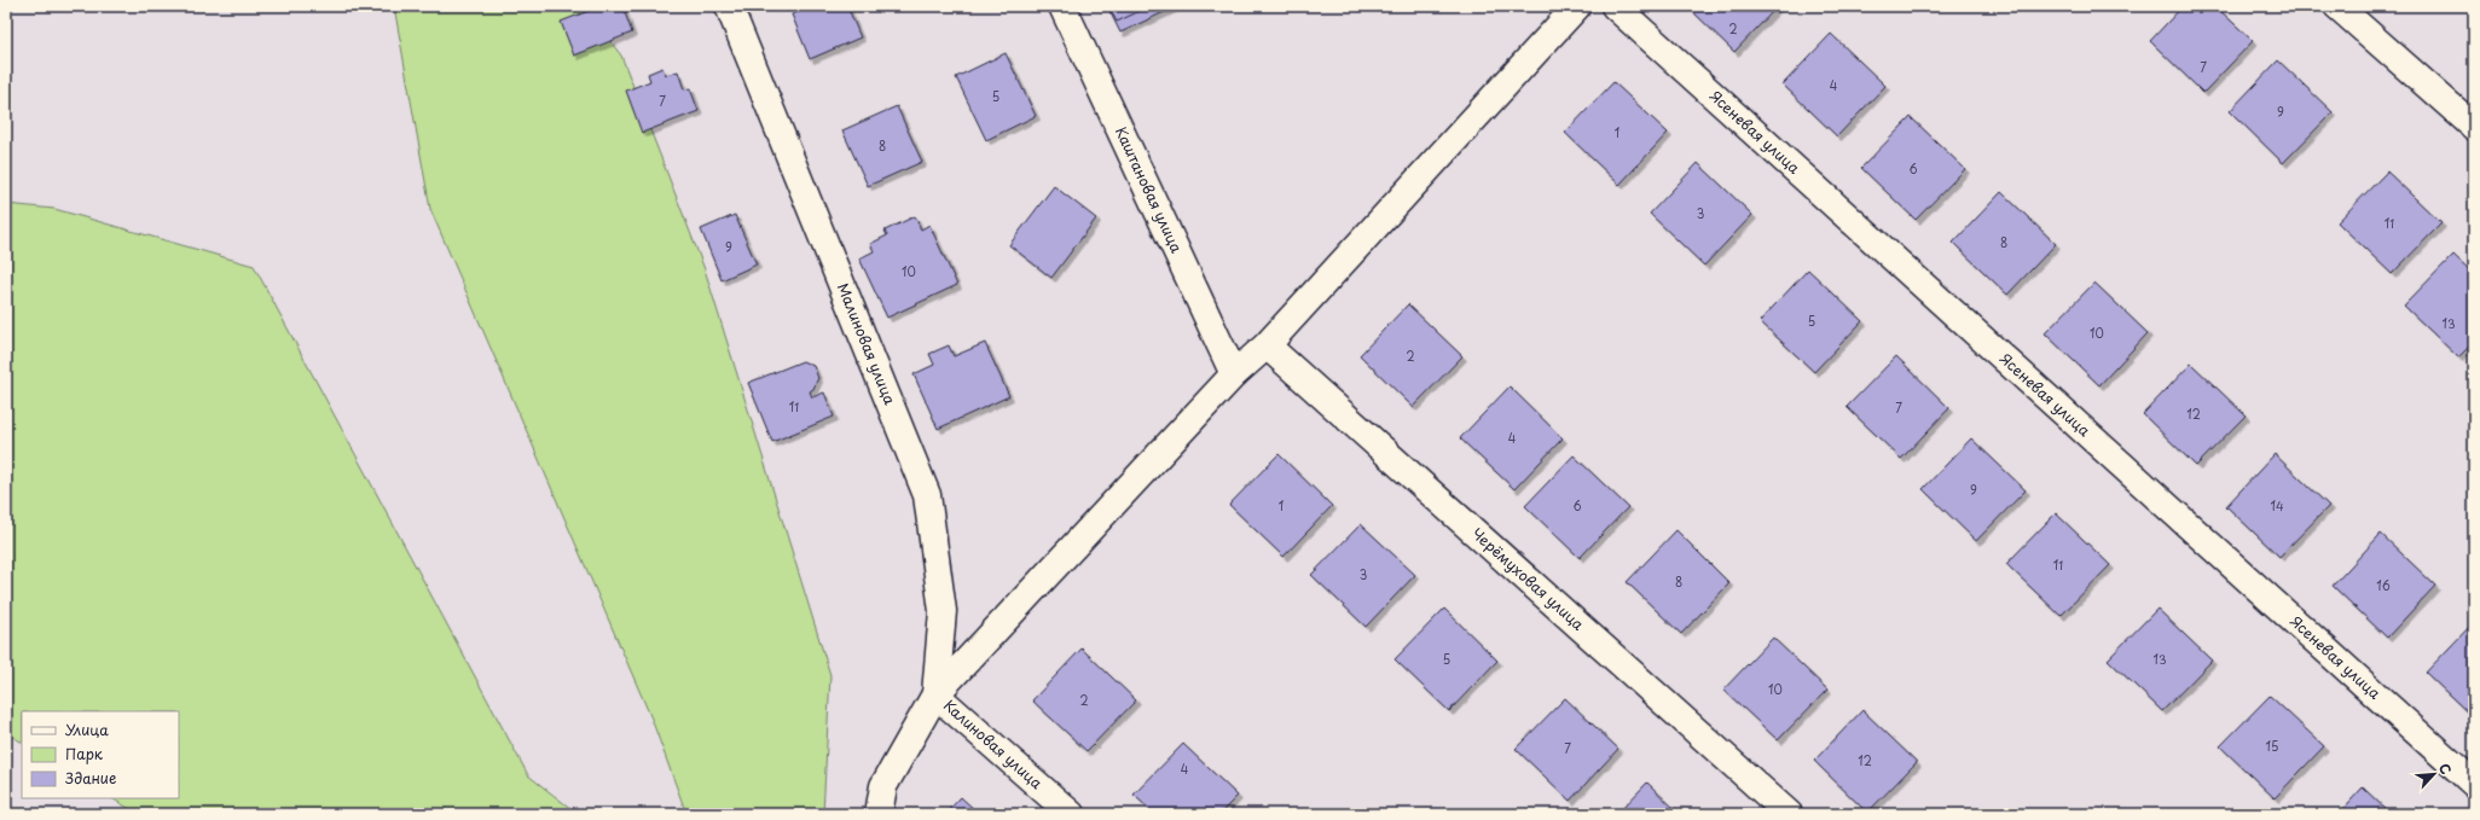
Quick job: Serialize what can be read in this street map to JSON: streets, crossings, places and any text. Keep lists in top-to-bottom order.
{
  "streets": {
    "street": [
      "Ясеневая улица",
      "Каштановая улица",
      "Малиновая улица",
      "Черёмуховая улица",
      "Калиновая улица"
    ]
  },
  "crossings": [
    ["Малиновая улица", "Калиновая улица"]
  ],
  "house_numbers": [
    "2",
    "7",
    "4",
    "5",
    "7",
    "9",
    "1",
    "8",
    "6",
    "3",
    "11",
    "8",
    "9",
    "10",
    "5",
    "13",
    "10",
    "2",
    "11",
    "7",
    "12",
    "4",
    "9",
    "1",
    "6",
    "14",
    "11",
    "3",
    "8",
    "16",
    "5",
    "13",
    "10",
    "2",
    "15",
    "7",
    "12",
    "4"
  ],
  "legend": ["Улица", "Парк", "Здание"],
  "north": "top right"
}
